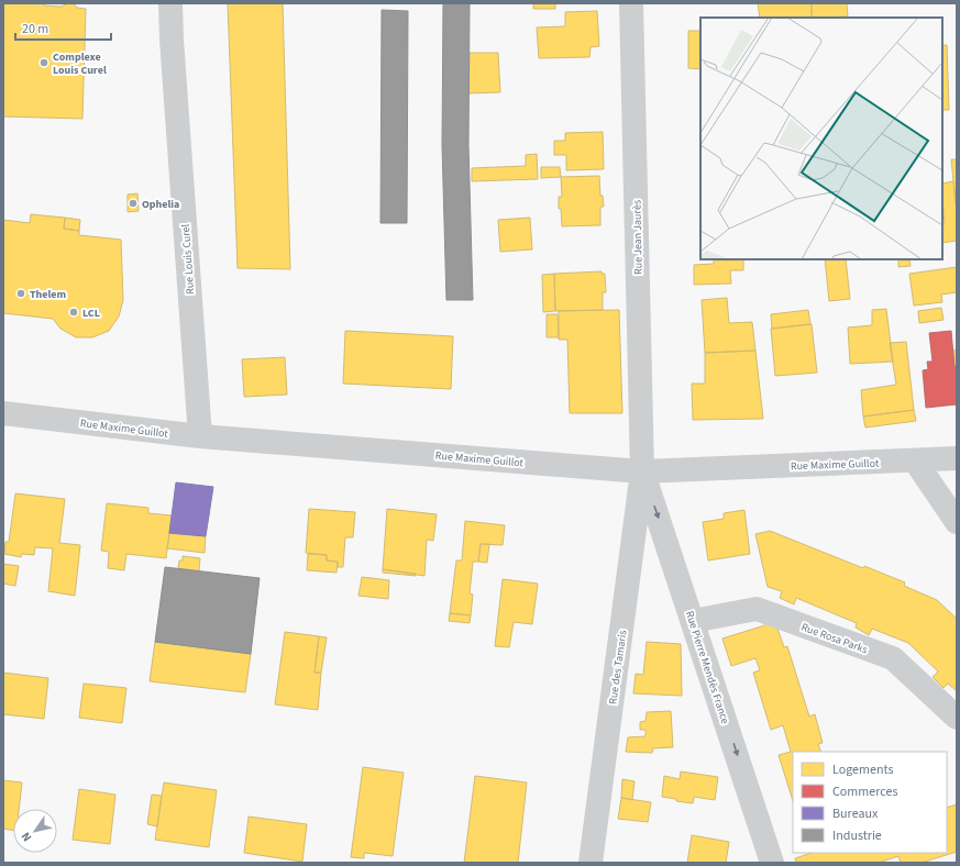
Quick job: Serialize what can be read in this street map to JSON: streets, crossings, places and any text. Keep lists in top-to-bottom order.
{
  "streets": {
    "street": [
      "Rue Jean Jaurès",
      "Rue Louis Curel",
      "Rue Maxime Guillot",
      "Rue Rosa Parks",
      "Rue des Tamaris",
      "Rue Pierre Mendès France"
    ]
  },
  "crossings": [
    ["Rue Jean Jaurès", "Rue Maxime Guillot"],
    ["Rue Jean Jaurès", "Rue des Tamaris"],
    ["Rue Jean Jaurès", "Rue Pierre Mendès France"],
    ["Rue Louis Curel", "Rue Maxime Guillot"],
    ["Rue Maxime Guillot", "Rue des Tamaris"],
    ["Rue Maxime Guillot", "Rue Pierre Mendès France"],
    ["Rue Rosa Parks", "Rue Pierre Mendès France"],
    ["Rue des Tamaris", "Rue Pierre Mendès France"]
  ],
  "one_way": ["Rue Pierre Mendès France"],
  "places": [
    "Complexe Louis Curel",
    "Ophelia",
    "Thelem",
    "LCL"
  ],
  "legend": [
    "Logements",
    "Commerces",
    "Bureaux",
    "Industrie"
  ],
  "scale_bar": "20 m",
  "north": "bottom left"
}
